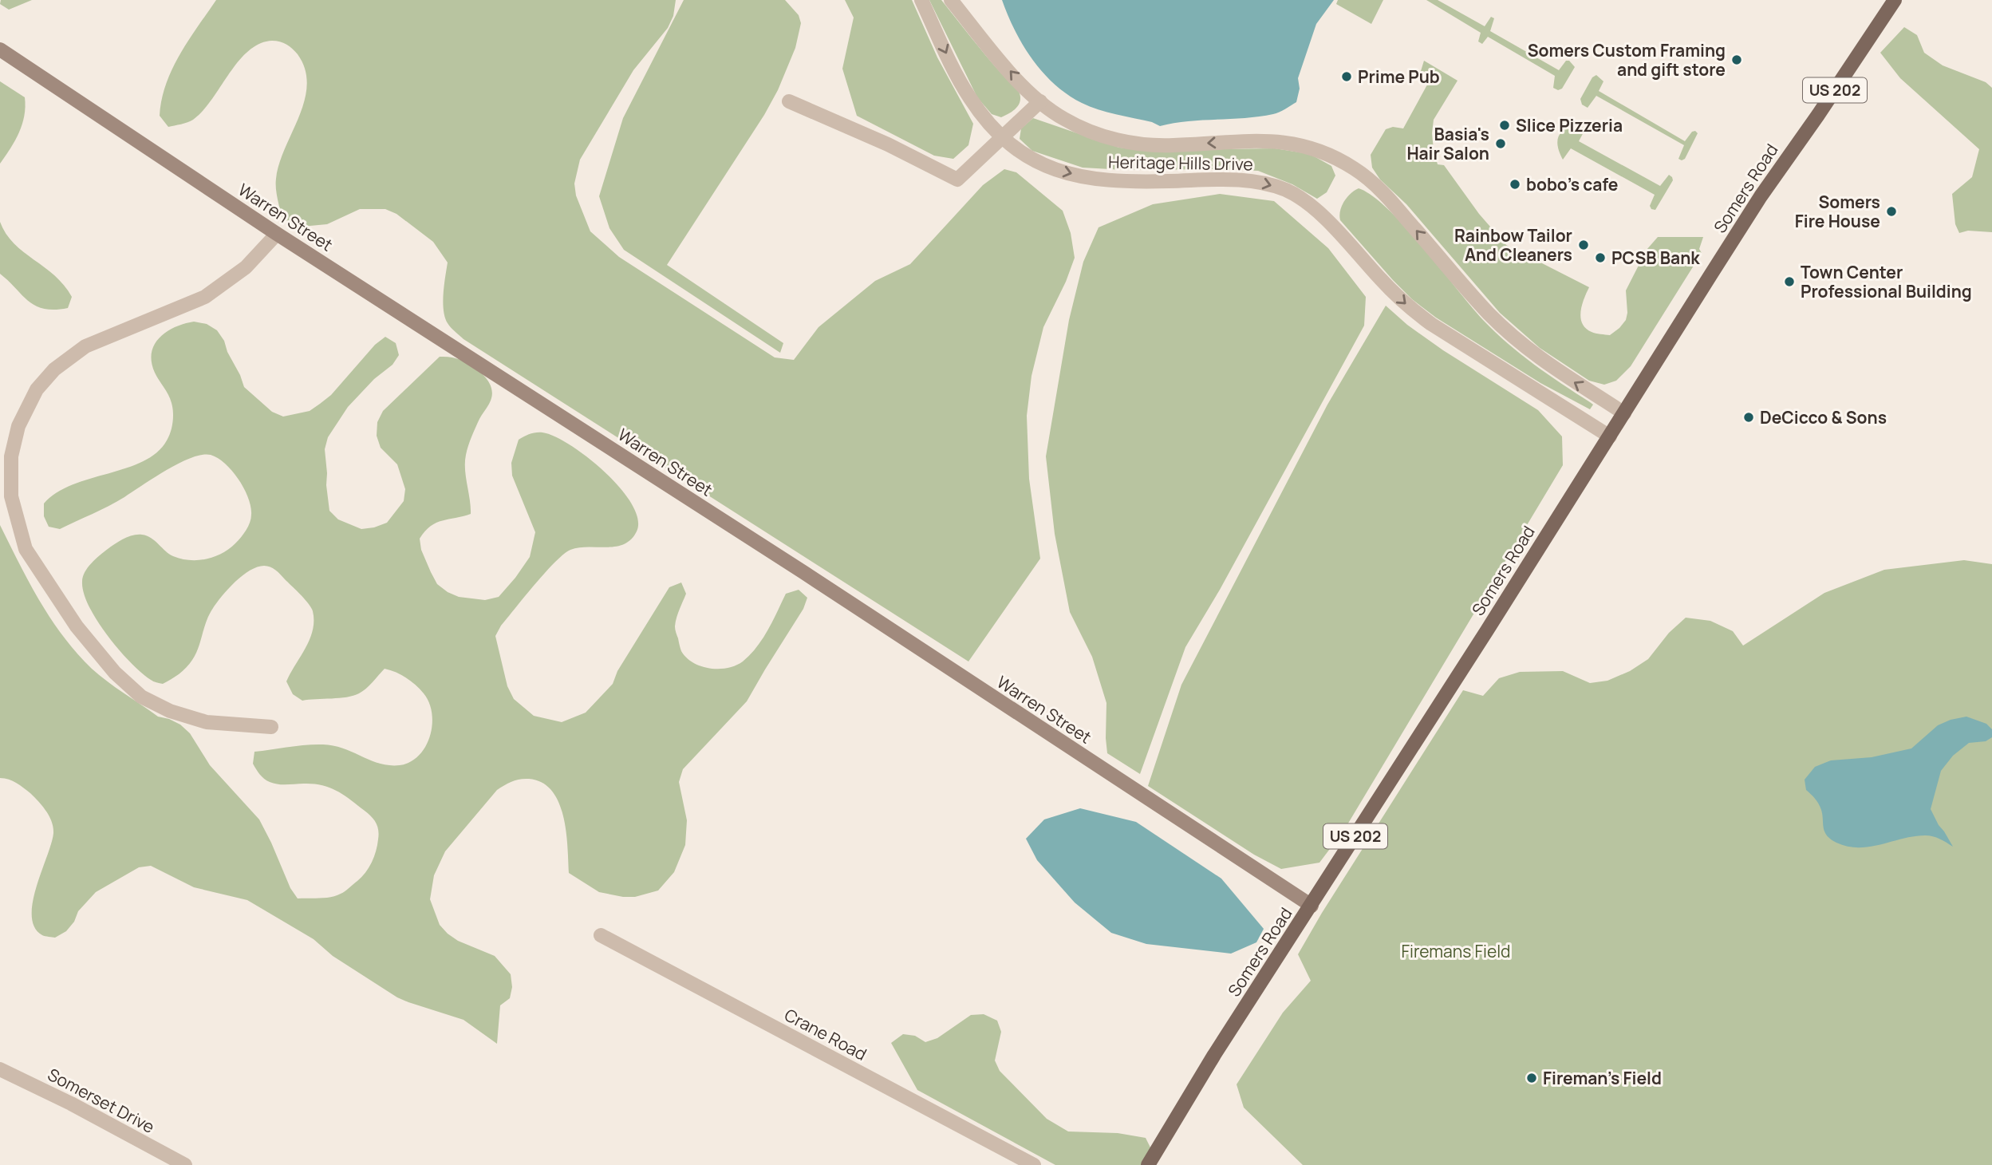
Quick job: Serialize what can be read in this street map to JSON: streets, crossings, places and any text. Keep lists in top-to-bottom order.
{
  "streets": {
    "main road": ["US 202", "Somers Road"],
    "street": [
      "Heritage Hills Drive",
      "Warren Street",
      "Crane Road",
      "Somerset Drive"
    ]
  },
  "crossings": [
    ["Heritage Hills Drive", "Somers Road"],
    ["Somers Road", "Warren Street"]
  ],
  "parks": ["Firemans Field"],
  "places": [
    "Somers Custom Framing and gift store",
    "Prime Pub",
    "Slice Pizzeria",
    "Basia's Hair Salon",
    "bobo's cafe",
    "Somers Fire House",
    "Rainbow Tailor And Cleaners",
    "PCSB Bank",
    "Town Center Professional Building",
    "DeCicco & Sons",
    "Fireman's Field"
  ]
}
